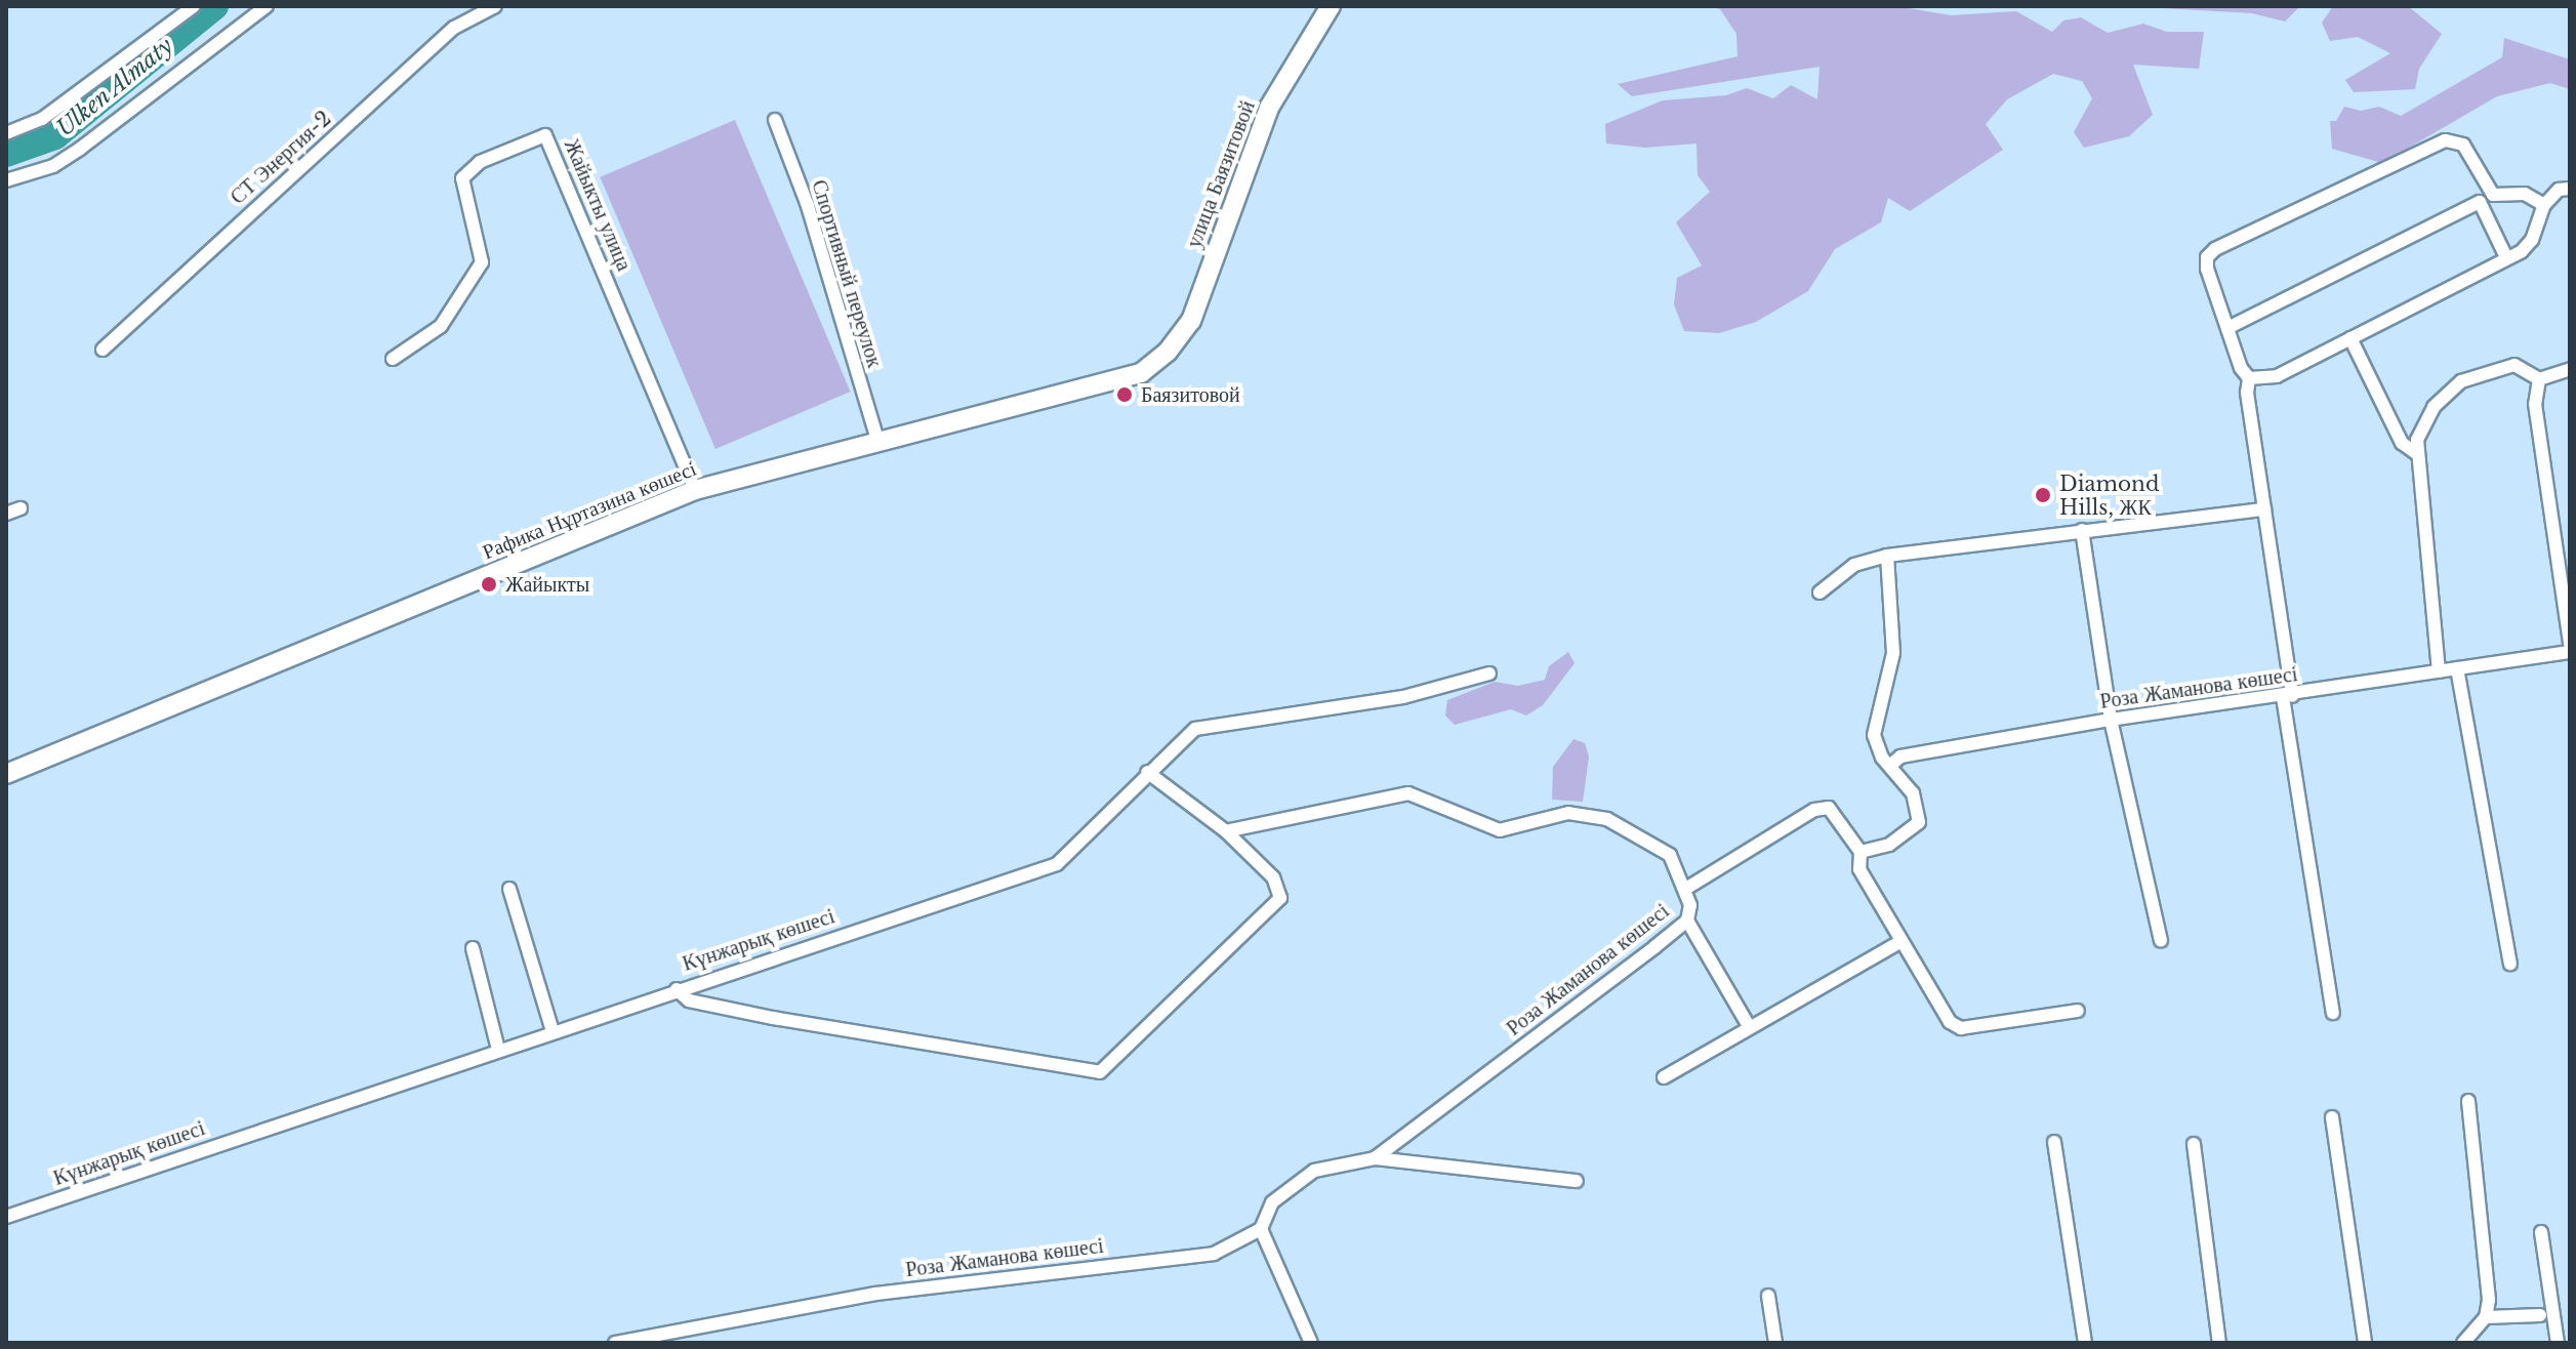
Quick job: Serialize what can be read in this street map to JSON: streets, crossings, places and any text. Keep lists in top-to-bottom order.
{
  "streets": {
    "street": [
      "СТ Энергия-2",
      "улица Баязитовой",
      "Жайыкты улица",
      "Спортивный переулок",
      "Рафика Нұртазина көшесі",
      "Роза Жаманова көшесі",
      "Күнжарық көшесі"
    ]
  },
  "crossings": [
    ["улица Баязитовой", "Рафика Нұртазина көшесі"],
    ["Жайыкты улица", "Рафика Нұртазина көшесі"],
    ["Спортивный переулок", "Рафика Нұртазина көшесі"]
  ],
  "water": ["Ulken Almaty"],
  "places": ["Баязитовой", "Diamond Hills, ЖК", "Жайыкты"]
}
